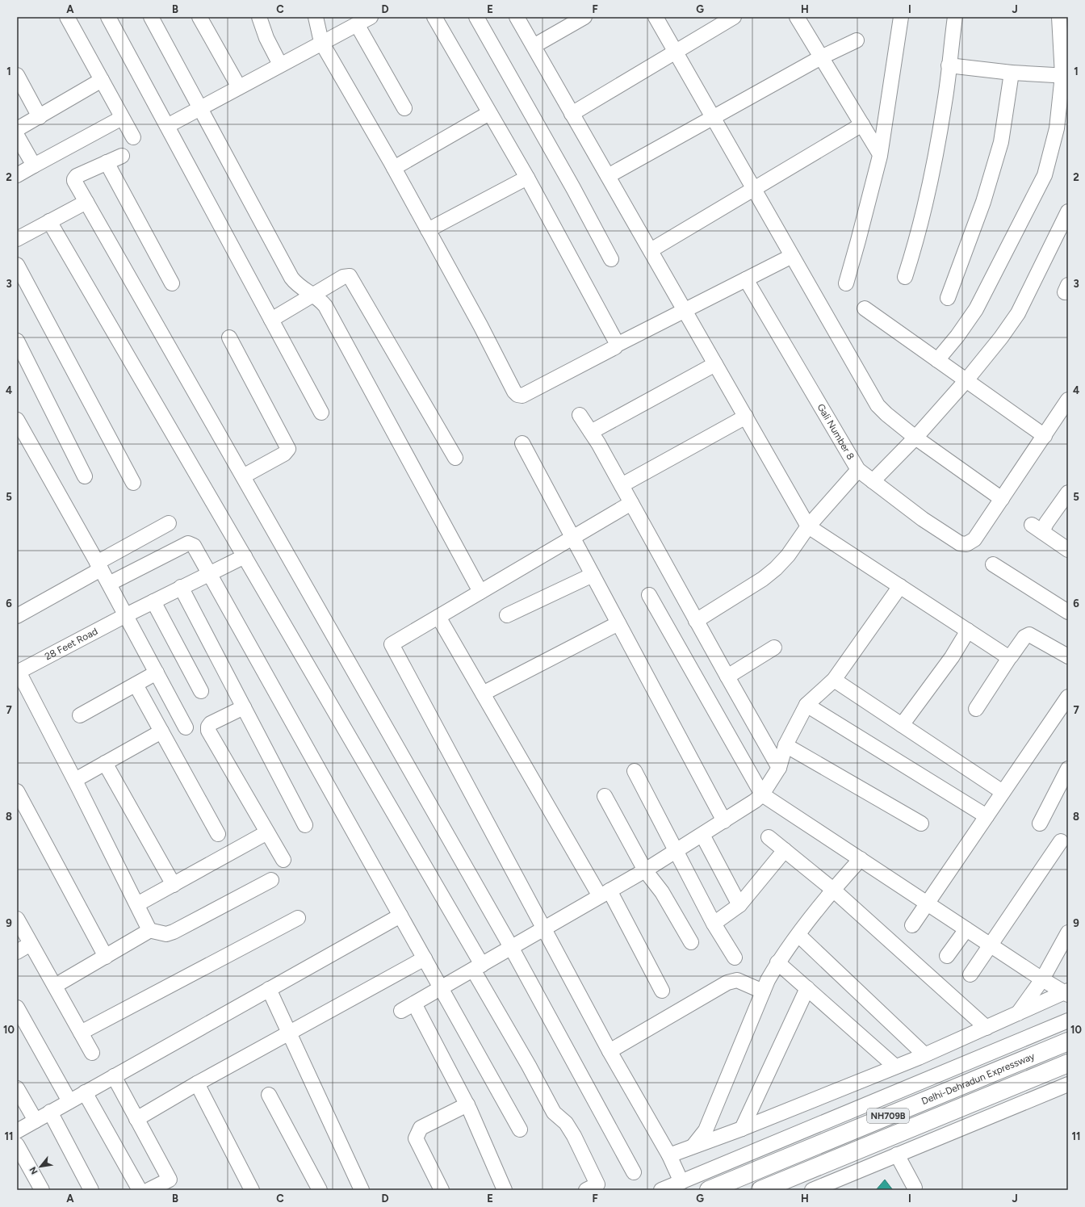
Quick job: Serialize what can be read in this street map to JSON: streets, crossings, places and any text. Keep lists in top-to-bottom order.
{
  "streets": {
    "highway": ["Delhi-Dehradun Expressway", "NH709B"],
    "street": ["Gali Number 8", "28 Feet Road"]
  },
  "north": "bottom left",
  "grid": {
    "columns": [
      "A",
      "B",
      "C",
      "D",
      "E",
      "F",
      "G",
      "H",
      "I",
      "J"
    ],
    "rows": [
      "1",
      "2",
      "3",
      "4",
      "5",
      "6",
      "7",
      "8",
      "9",
      "10",
      "11"
    ]
  }
}
